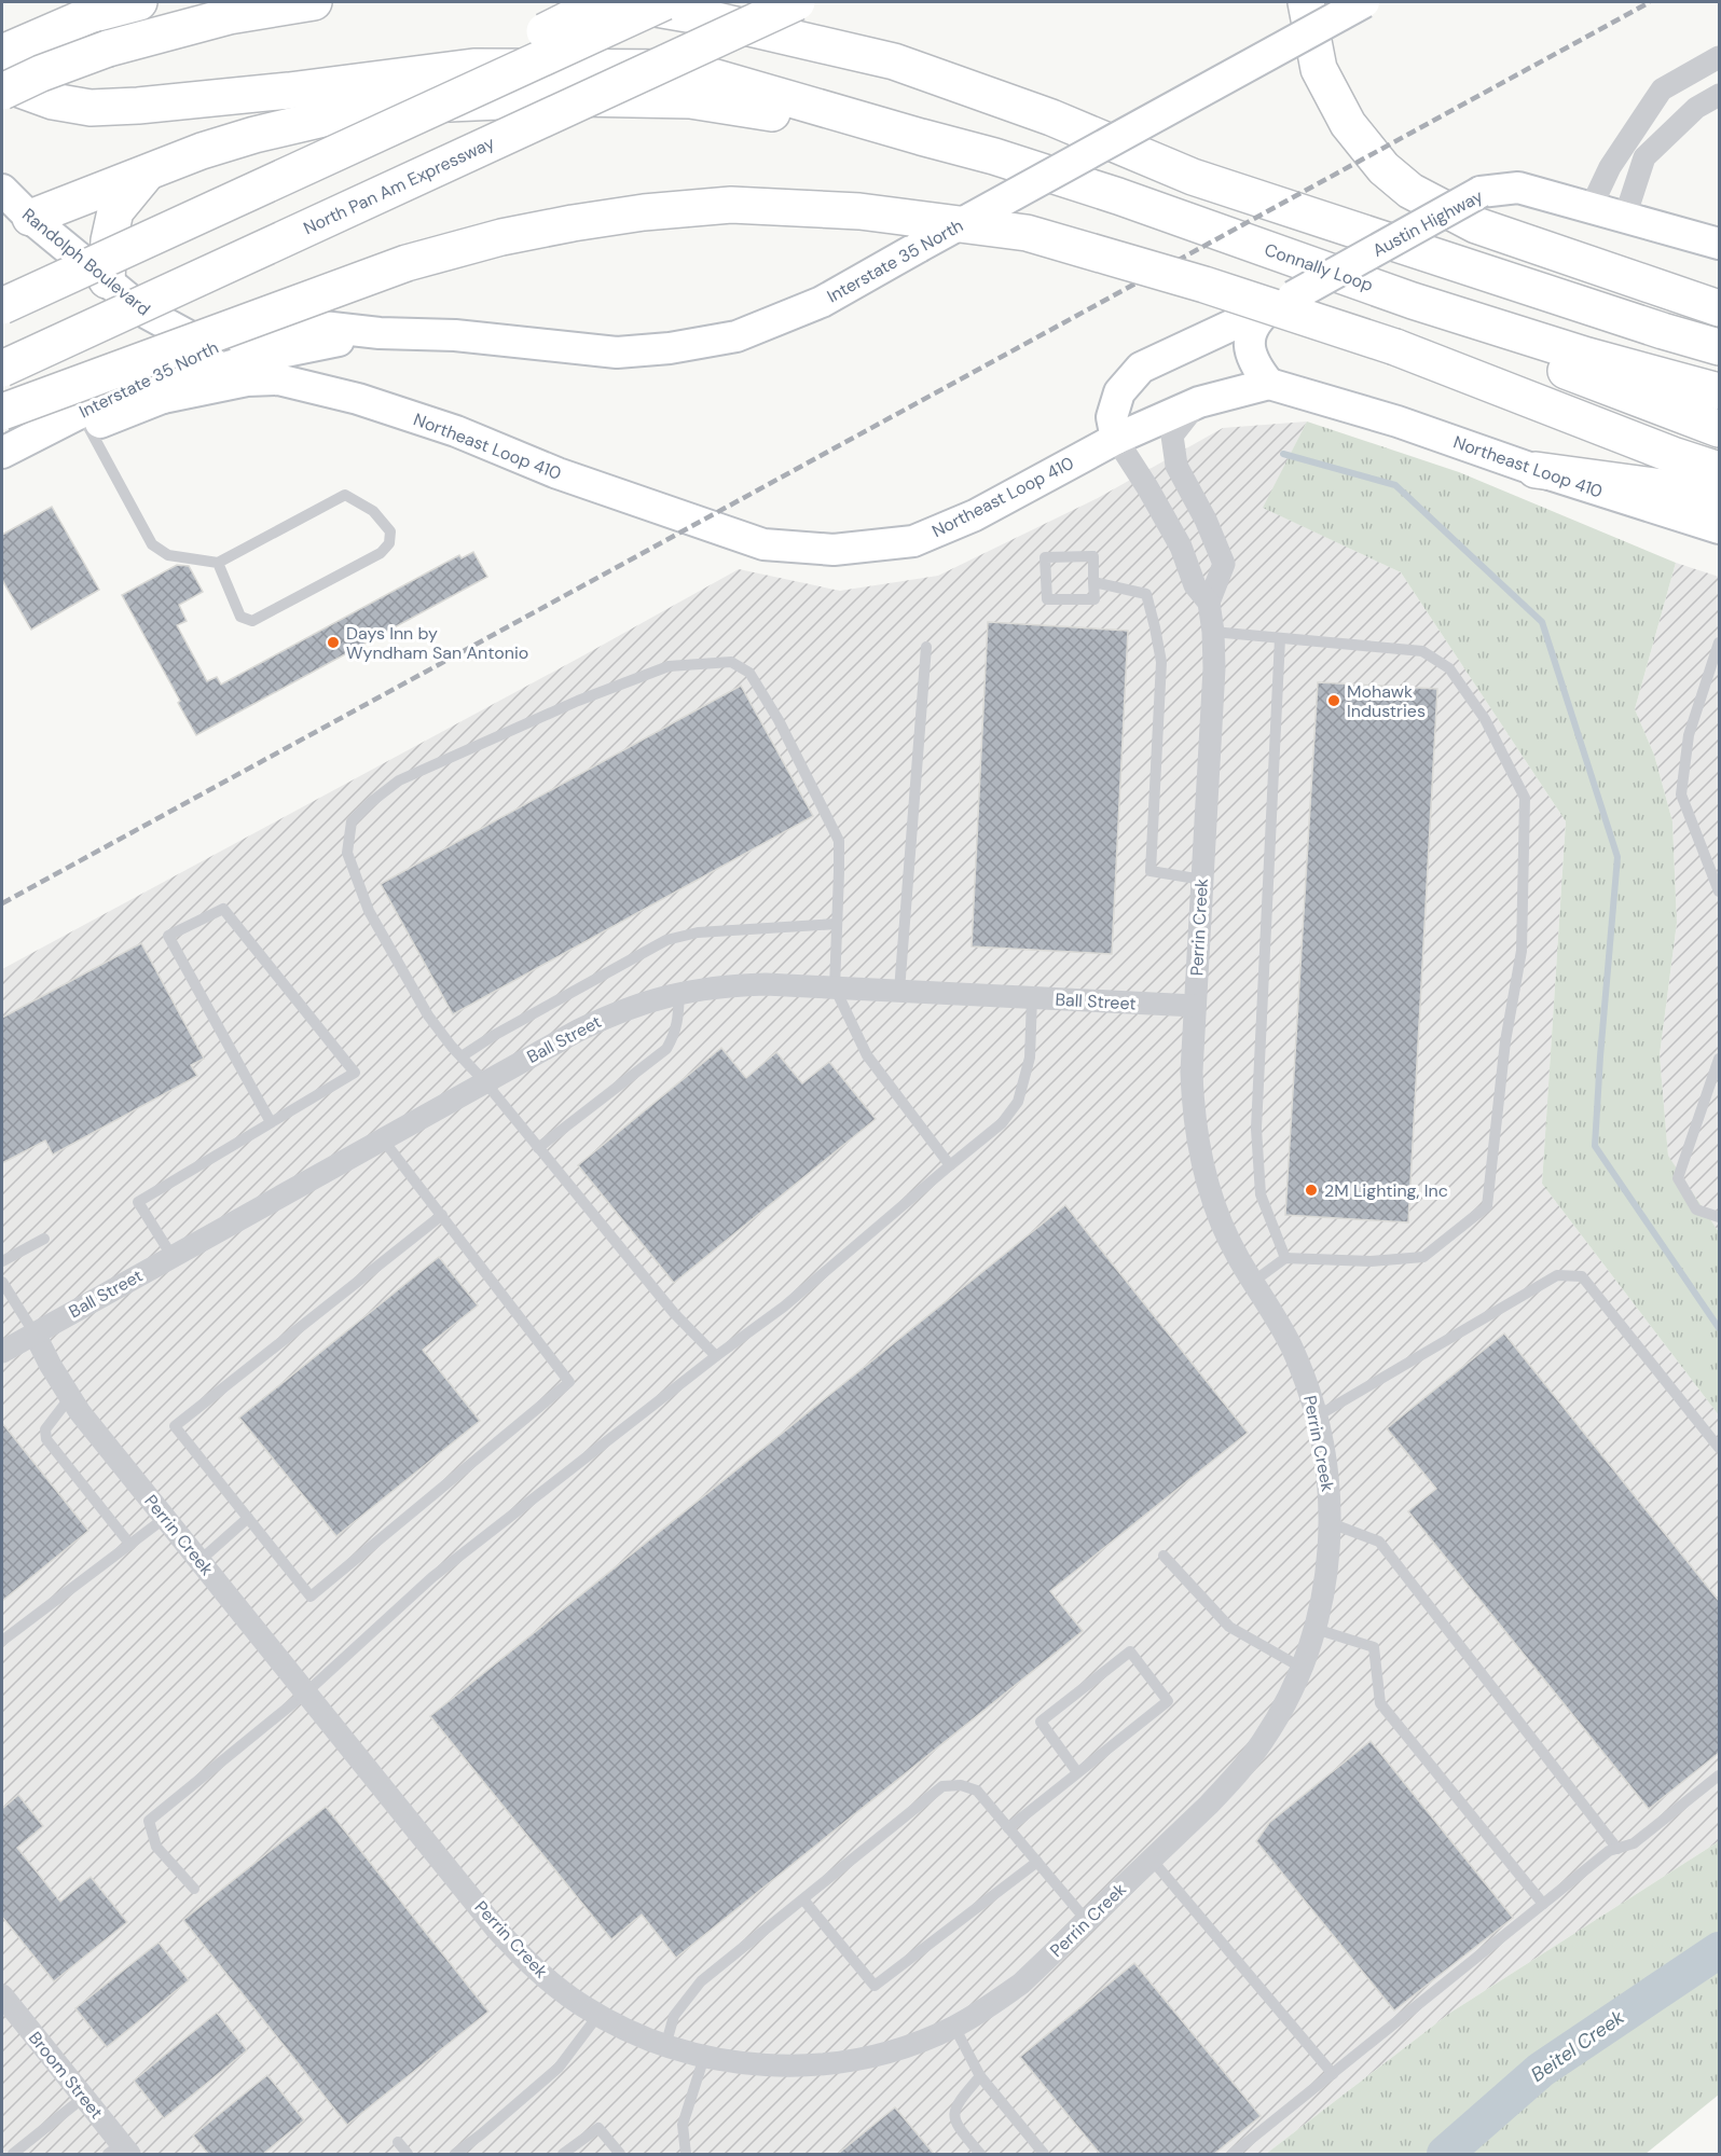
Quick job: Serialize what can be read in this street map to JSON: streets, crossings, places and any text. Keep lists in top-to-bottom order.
{
  "streets": {
    "highway": ["North Pan Am Expressway", "Connally Loop"],
    "main road": [
      "Austin Highway",
      "Interstate 35 North",
      "Randolph Boulevard",
      "Northeast Loop 410"
    ],
    "street": ["Perrin Creek", "Ball Street", "Broom Street"]
  },
  "crossings": [
    ["Austin Highway", "Northeast Loop 410"],
    ["Interstate 35 North", "Randolph Boulevard"],
    ["Interstate 35 North", "Northeast Loop 410"],
    ["Northeast Loop 410", "Perrin Creek"],
    ["Perrin Creek", "Ball Street"]
  ],
  "water": ["Beitel Creek"],
  "places": ["Days Inn by Wyndham San Antonio", "Mohawk Industries", "2M Lighting, Inc"]
}
